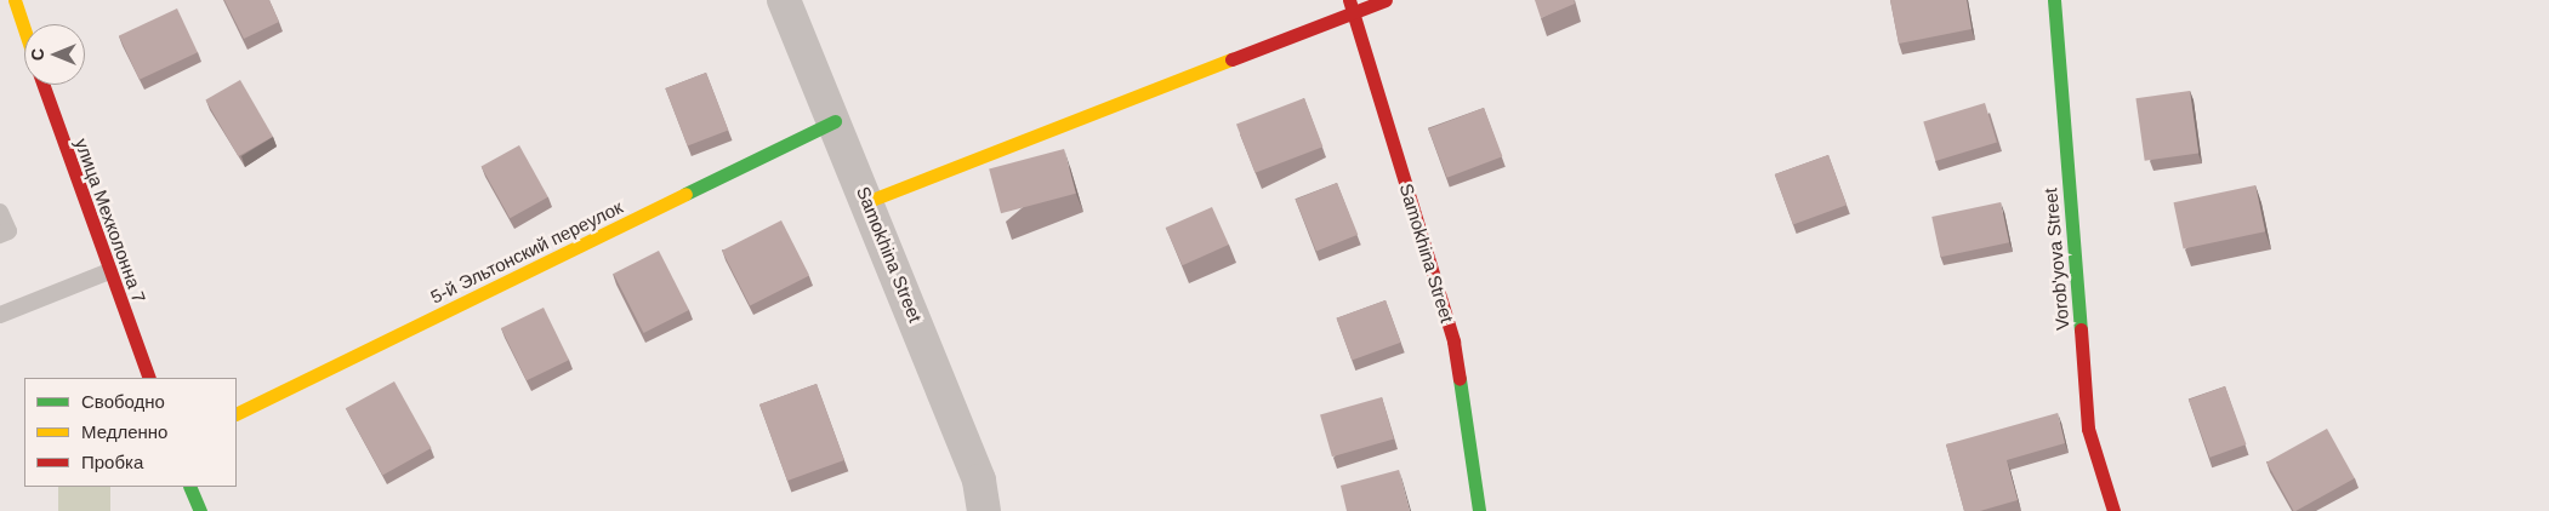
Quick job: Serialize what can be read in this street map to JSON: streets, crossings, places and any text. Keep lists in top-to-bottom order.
{
  "streets": {
    "street": [
      "улица Мехколонна 7",
      "5-й Эльтонский переулок",
      "Samokhina Street",
      "Vorob'yova Street"
    ]
  },
  "crossings": [
    ["5-й Эльтонский переулок", "Samokhina Street"]
  ],
  "legend": ["Свободно", "Медленно", "Пробка"],
  "north": "left"
}
